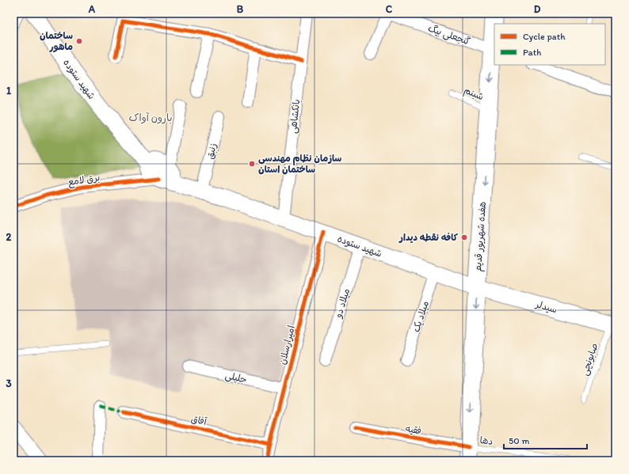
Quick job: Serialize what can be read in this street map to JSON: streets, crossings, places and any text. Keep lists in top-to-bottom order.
{
  "streets": {
    "main road": ["شهید ستوده", "هفده شهریور قدیم", "سیدلر"],
    "street": [
      "گنجعلی بیگ",
      "بانکشاهی",
      "زنبق",
      "برق لامع",
      "میلاد دو",
      "میلاد یک",
      "امیرارسلان",
      "جلیلی",
      "آفاق",
      "فقیه"
    ],
    "lane": ["شبنم", "صابونچی", "دها"]
  },
  "crossings": [
    ["گنجعلی بیگ", "هفده شهریور قدیم"],
    ["شهید ستوده", "بانکشاهی"],
    ["شهید ستوده", "زنبق"],
    ["شهید ستوده", "برق لامع"],
    ["شهید ستوده", "هفده شهریور قدیم"],
    ["شهید ستوده", "میلاد دو"],
    ["شهید ستوده", "سیدلر"],
    ["شهید ستوده", "میلاد یک"],
    ["شهید ستوده", "امیرارسلان"],
    ["شبنم", "هفده شهریور قدیم"],
    ["هفده شهریور قدیم", "سیدلر"],
    ["هفده شهریور قدیم", "فقیه"],
    ["هفده شهریور قدیم", "دها"],
    ["سیدلر", "صابونچی"],
    ["امیرارسلان", "جلیلی"],
    ["امیرارسلان", "آفاق"],
    ["فقیه", "دها"]
  ],
  "one_way": ["هفده شهریور قدیم"],
  "districts": ["بارون آواک"],
  "places": ["ساختمان ماهور", "سازمان نظام مهندسی ساختمان استان", "کافه نقطه دیدار"],
  "legend": ["Cycle path", "Path"],
  "scale_bar": "50 m",
  "grid": {
    "columns": [
      "A",
      "B",
      "C",
      "D"
    ],
    "rows": ["1", "2", "3"]
  }
}
